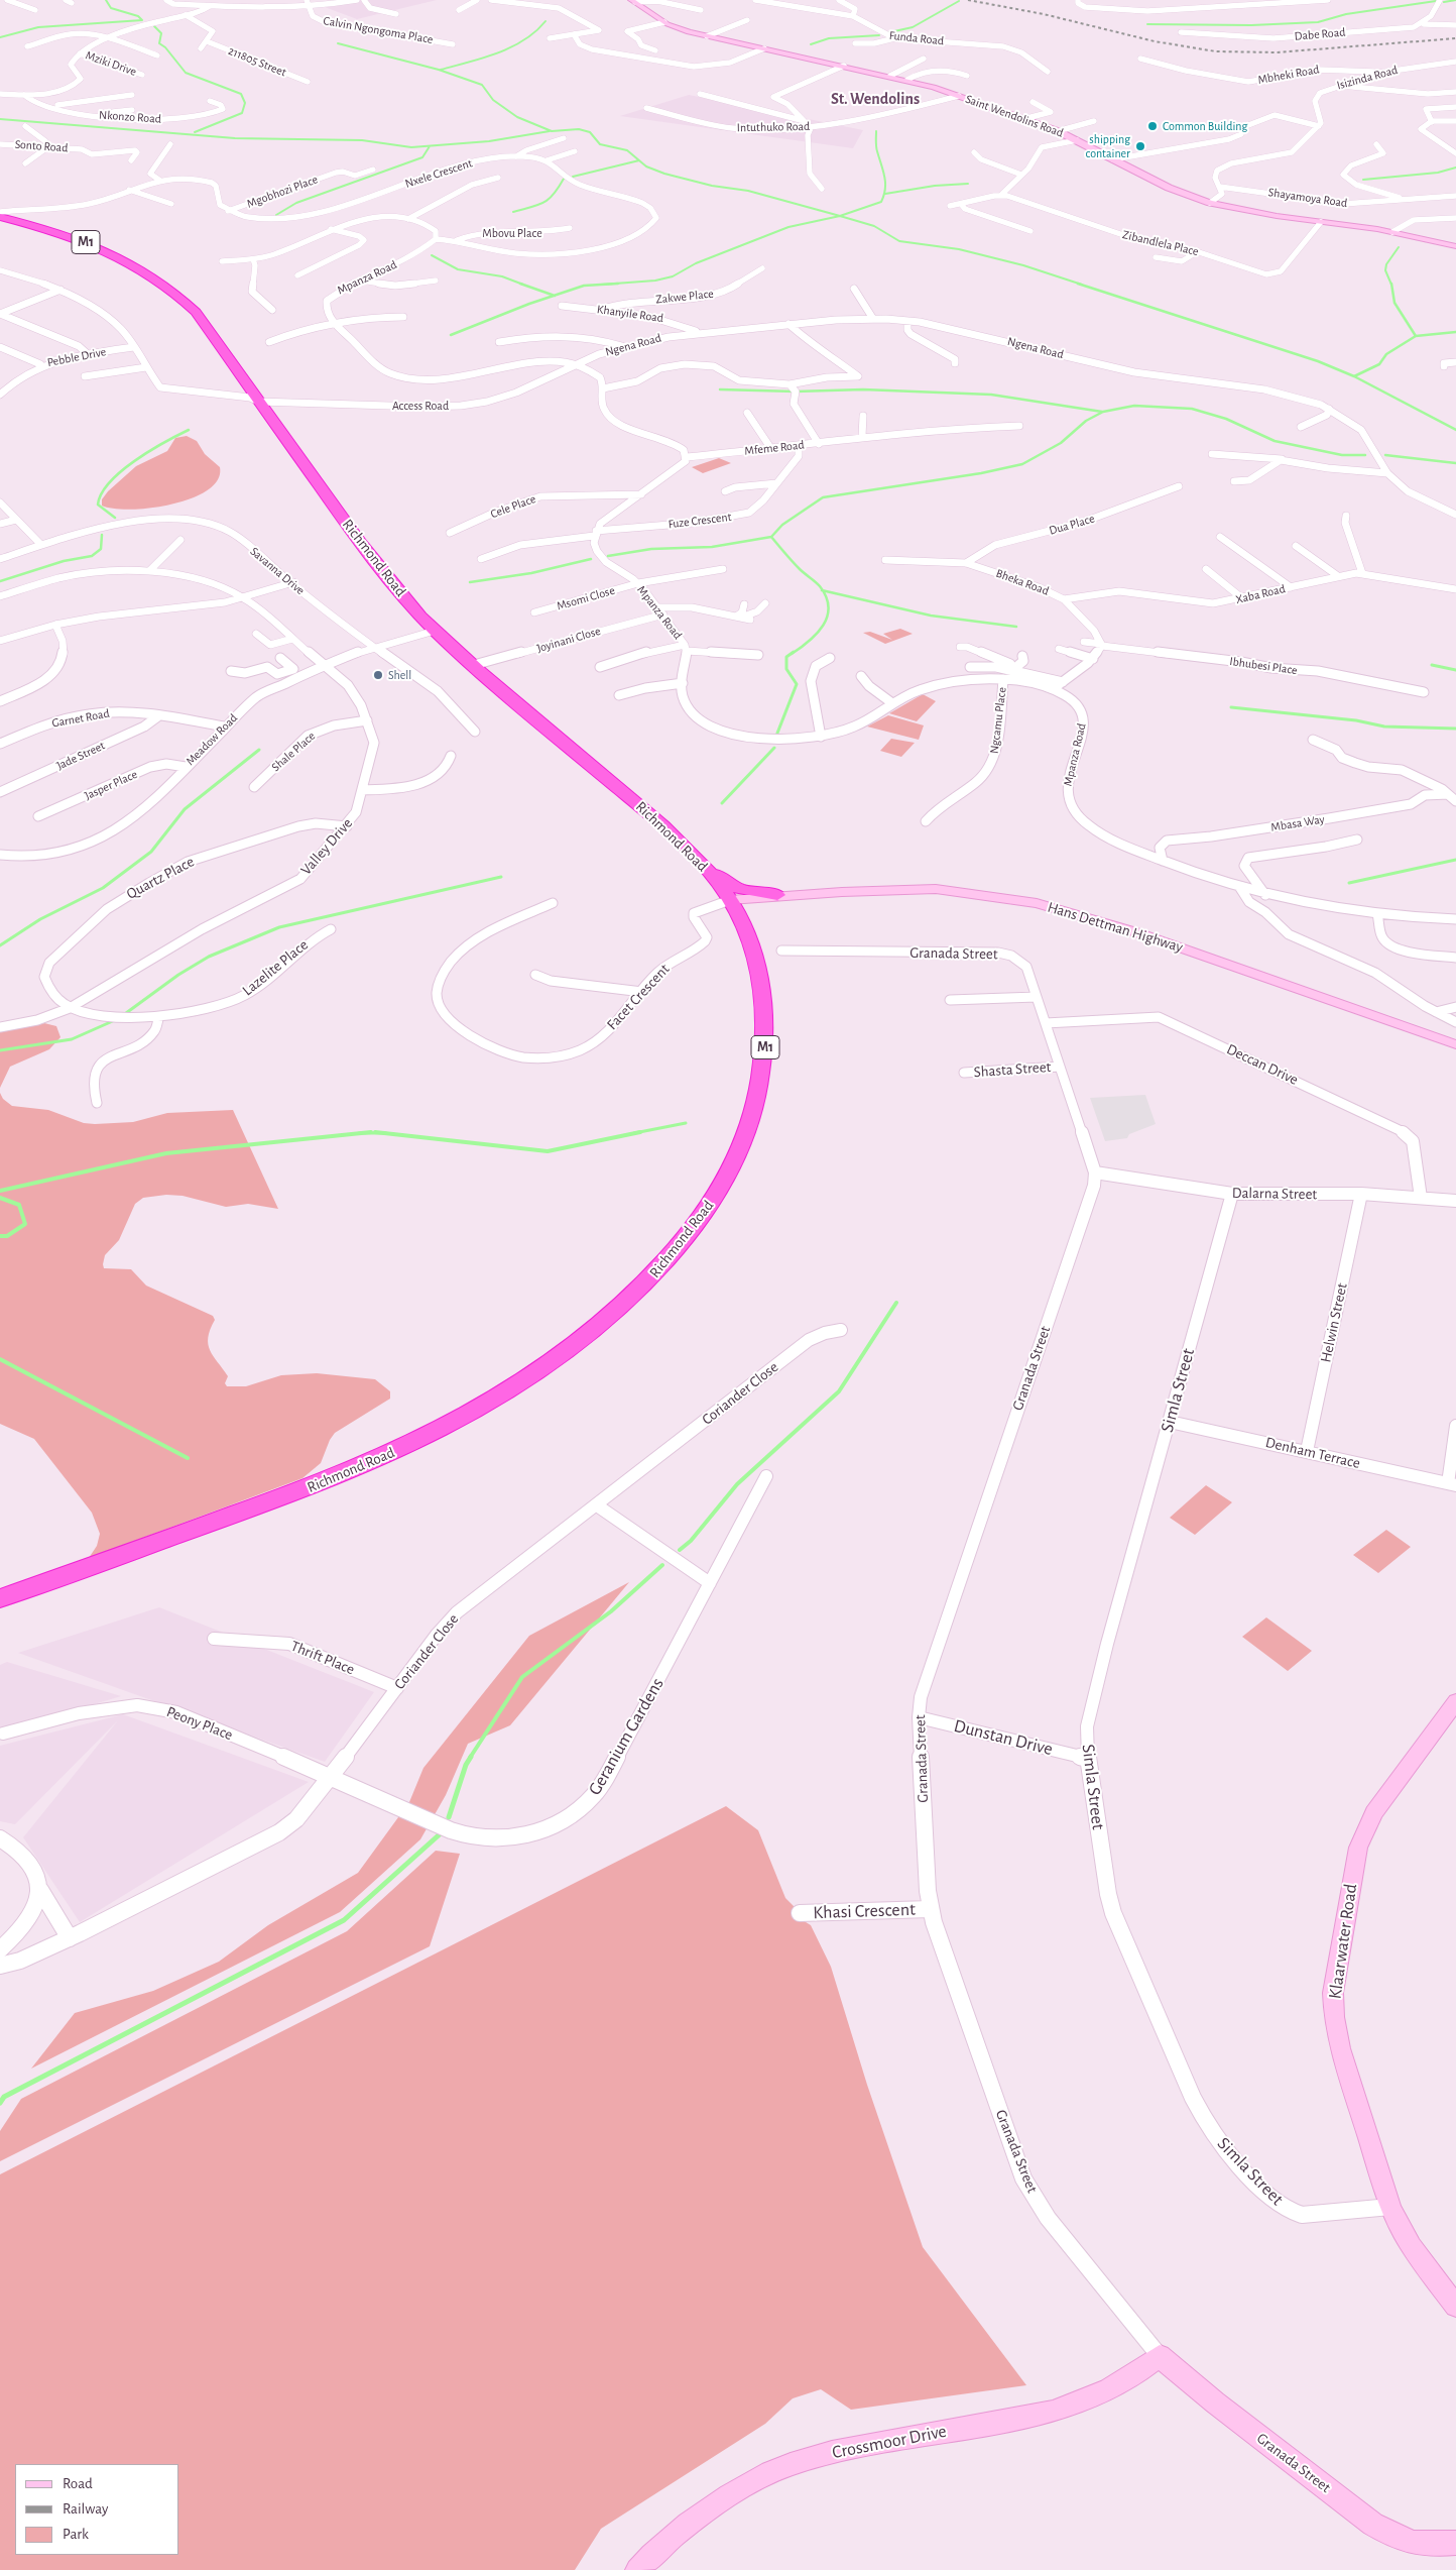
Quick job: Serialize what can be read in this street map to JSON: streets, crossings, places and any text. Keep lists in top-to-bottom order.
{
  "streets": {
    "highway": ["M1", "Richmond Road"],
    "street": [
      "Calvin Ngongoma Place",
      "Dabe Road",
      "Funda Road",
      "211805 Street",
      "Mziki Drive",
      "Mbheki Road",
      "Isizinda Road",
      "Saint Wendolins Road",
      "Nkonzo Road",
      "Intuthuko Road",
      "Sonto Road",
      "Nxele Crescent",
      "Mgobhozi Place",
      "Shayamoya Road",
      "Mbovu Place",
      "Zibandlela Place",
      "Mpanza Road",
      "Zakwe Place",
      "Khanyile Road",
      "Ngena Road",
      "Pebble Drive",
      "Access Road",
      "Mfeme Road",
      "Cele Place",
      "Fuze Crescent",
      "Dua Place",
      "Savanna Drive",
      "Bheka Road",
      "Xaba Road",
      "Msomi Close",
      "Joyinani Close",
      "Ibhubesi Place",
      "Garnet Road",
      "Ngcamu Place",
      "Meadow Road",
      "Shale Place",
      "Jade Street",
      "Jasper Place",
      "Mbasa Way",
      "Valley Drive",
      "Quartz Place",
      "Hans Dettman Highway",
      "Granada Street",
      "Lazelite Place",
      "Facet Crescent",
      "Deccan Drive",
      "Shasta Street",
      "Dalarna Street",
      "Helwin Street",
      "Simla Street",
      "Coriander Close",
      "Denham Terrace",
      "Thrift Place",
      "Peony Place",
      "Geranium Gardens",
      "Dunstan Drive",
      "Khasi Crescent",
      "Klaarwater Road",
      "Crossmoor Drive"
    ]
  },
  "crossings": [
    ["Mbheki Road", "Isizinda Road"],
    ["Saint Wendolins Road", "Intuthuko Road"],
    ["Saint Wendolins Road", "Zibandlela Place"],
    ["Nxele Crescent", "Mgobhozi Place"],
    ["Nxele Crescent", "Mbovu Place"],
    ["Nxele Crescent", "Mpanza Road"],
    ["Mpanza Road", "Ngena Road"],
    ["Mpanza Road", "Access Road"],
    ["Mpanza Road", "Fuze Crescent"],
    ["Mpanza Road", "Msomi Close"],
    ["Mpanza Road", "Joyinani Close"],
    ["Mpanza Road", "Ngcamu Place"],
    ["Mpanza Road", "Mbasa Way"],
    ["Zakwe Place", "Khanyile Road"],
    ["Khanyile Road", "Ngena Road"],
    ["Ngena Road", "Access Road"],
    ["Pebble Drive", "Access Road"],
    ["Access Road", "Richmond Road"],
    ["Mfeme Road", "Fuze Crescent"],
    ["Dua Place", "Bheka Road"],
    ["Richmond Road", "Joyinani Close"],
    ["Richmond Road", "Meadow Road"],
    ["Richmond Road", "Hans Dettman Highway"],
    ["Richmond Road", "Facet Crescent"],
    ["Savanna Drive", "Meadow Road"],
    ["Bheka Road", "Xaba Road"],
    ["Bheka Road", "Ibhubesi Place"],
    ["Garnet Road", "Meadow Road"],
    ["Garnet Road", "Jade Street"],
    ["Meadow Road", "Jasper Place"],
    ["Meadow Road", "Valley Drive"],
    ["Shale Place", "Valley Drive"],
    ["Valley Drive", "Quartz Place"],
    ["Valley Drive", "Lazelite Place"],
    ["Quartz Place", "Lazelite Place"],
    ["Hans Dettman Highway", "Facet Crescent"],
    ["Granada Street", "Deccan Drive"],
    ["Granada Street", "Shasta Street"],
    ["Granada Street", "Dalarna Street"],
    ["Granada Street", "Dunstan Drive"],
    ["Granada Street", "Khasi Crescent"],
    ["Granada Street", "Crossmoor Drive"],
    ["Deccan Drive", "Dalarna Street"],
    ["Dalarna Street", "Helwin Street"],
    ["Dalarna Street", "Simla Street"],
    ["Helwin Street", "Denham Terrace"],
    ["Simla Street", "Denham Terrace"],
    ["Simla Street", "Dunstan Drive"],
    ["Simla Street", "Klaarwater Road"],
    ["Coriander Close", "Thrift Place"],
    ["Coriander Close", "Peony Place"],
    ["Coriander Close", "Geranium Gardens"],
    ["Peony Place", "Geranium Gardens"]
  ],
  "districts": ["St. Wendolins"],
  "places": ["Common Building", "shipping container", "Shell"],
  "legend": ["Road", "Railway", "Park"]
}
